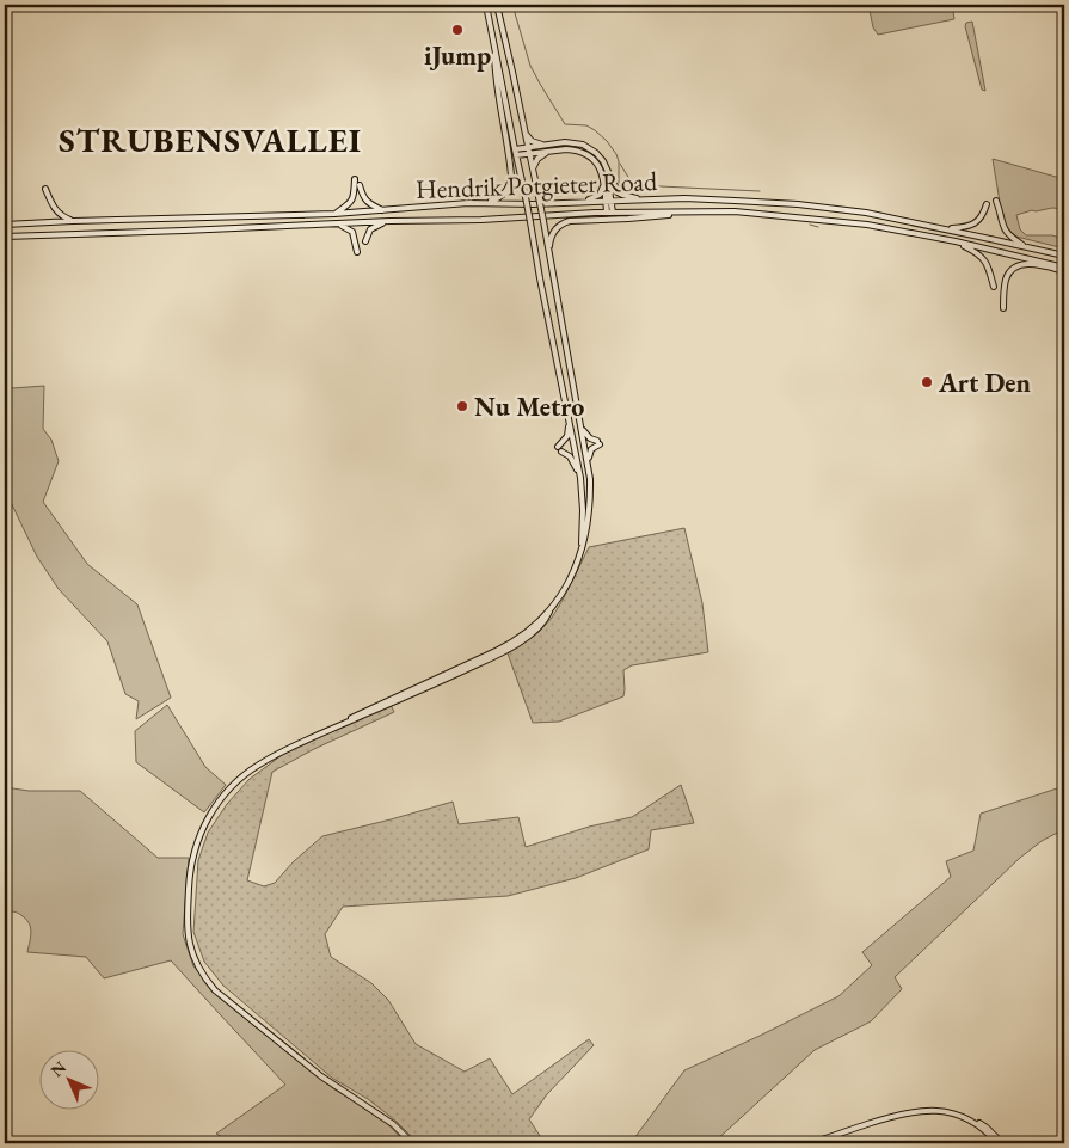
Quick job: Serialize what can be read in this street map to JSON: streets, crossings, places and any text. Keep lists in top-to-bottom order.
{
  "streets": {
    "main road": ["Hendrik Potgieter Road"]
  },
  "districts": ["STRUBENSVALLEI"],
  "places": ["iJump", "Art Den", "Nu Metro"],
  "north": "top left"
}
